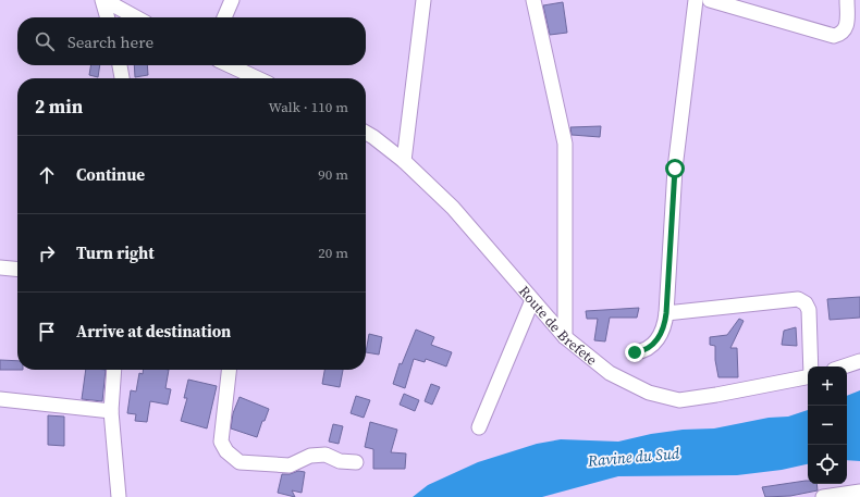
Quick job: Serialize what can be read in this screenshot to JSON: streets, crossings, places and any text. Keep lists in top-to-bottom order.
{
  "streets": {
    "street": ["Route de Brefete"]
  },
  "water": ["Ravine du Sud"],
  "page": {
    "search": "Search here",
    "heading": ["2 min", "Walk · 110 m"],
    "list": [
      ["Continue", "90 m"],
      ["Turn right", "20 m"],
      "Arrive at destination"
    ],
    "map_buttons": ["+", "−"]
  }
}
